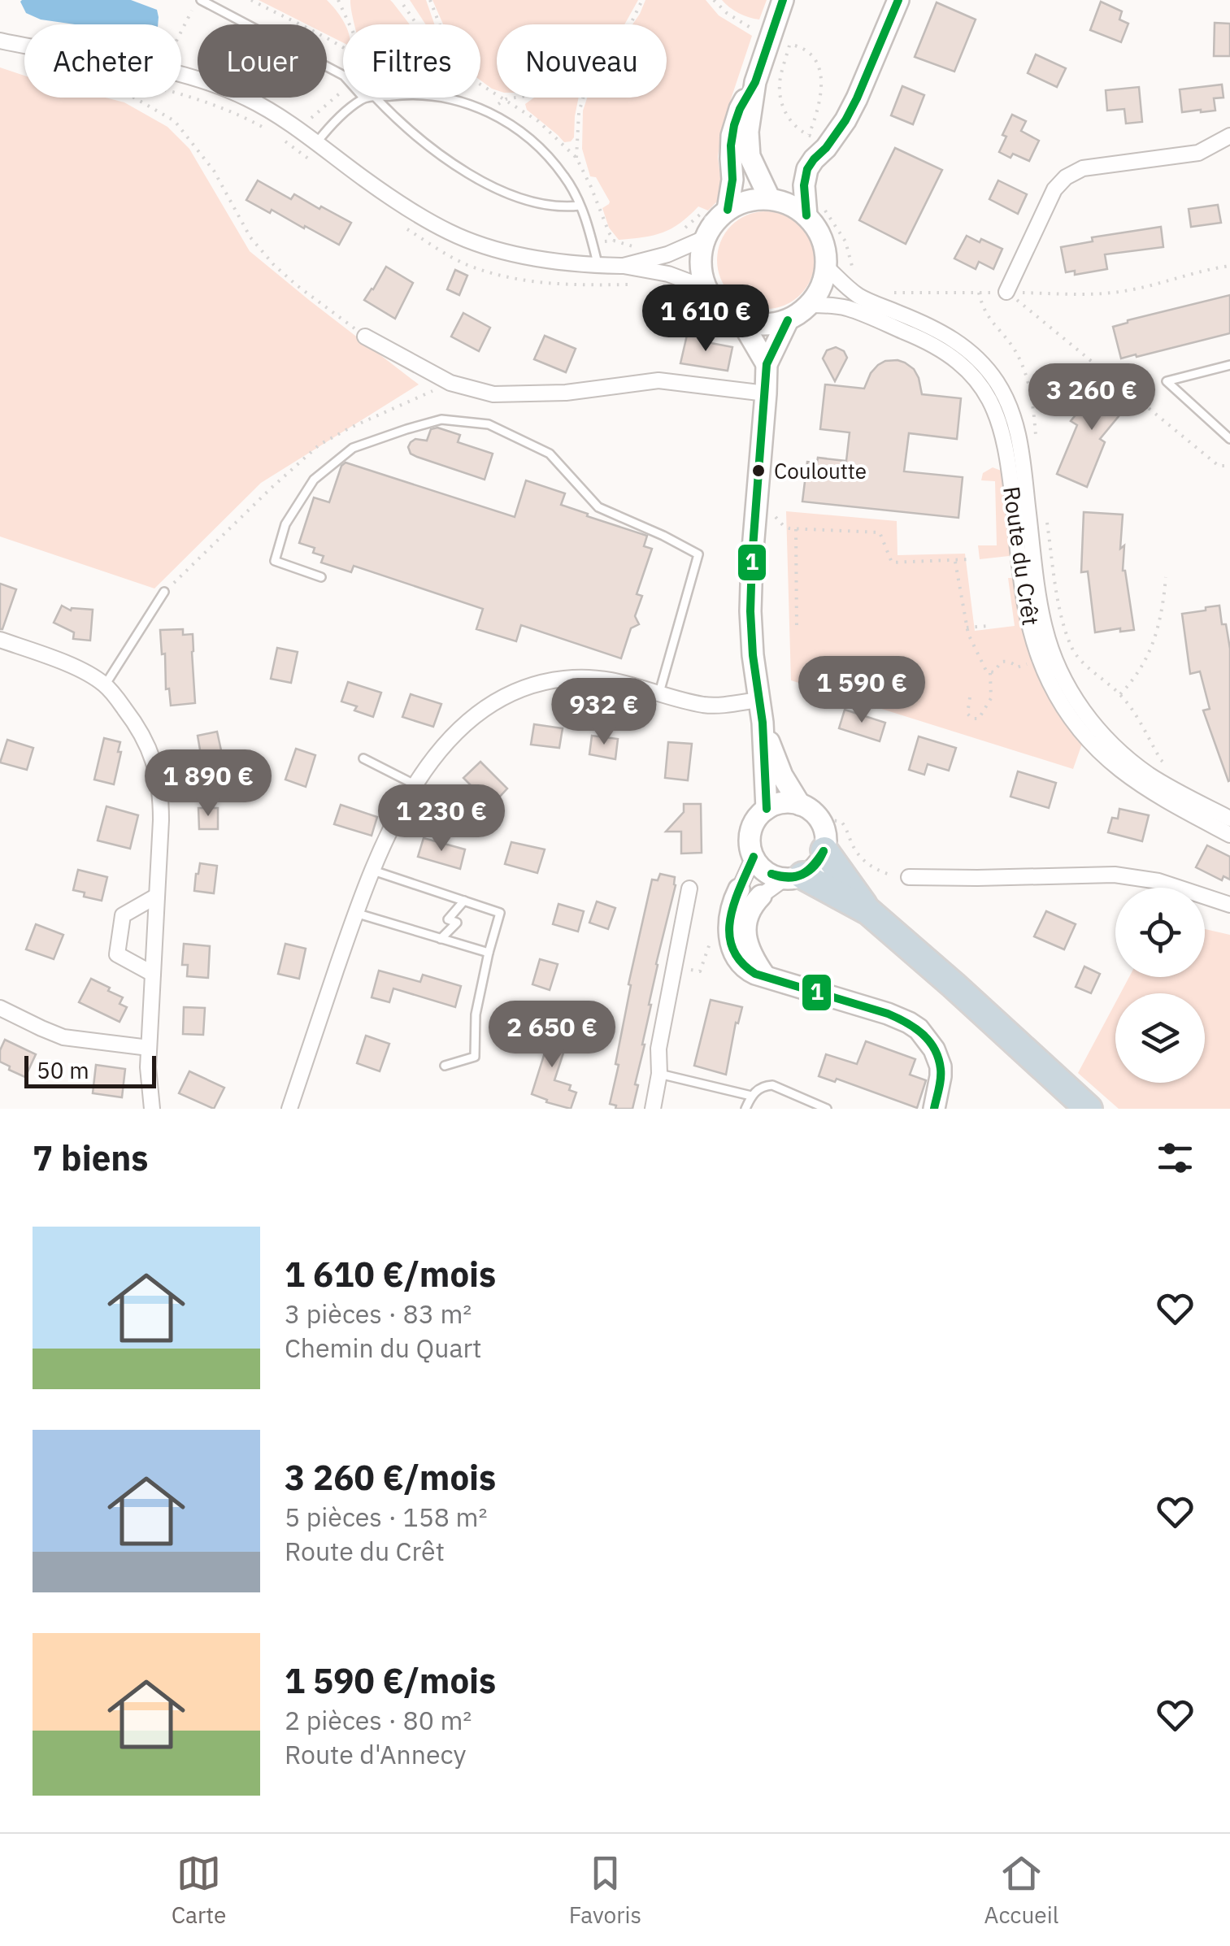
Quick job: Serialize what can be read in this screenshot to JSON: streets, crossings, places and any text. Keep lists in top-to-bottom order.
{
  "streets": {
    "street": ["Route du Crêt"]
  },
  "places": ["Couloutte"],
  "lines": ["transit line 1"],
  "scale_bar": "50 m",
  "page": {
    "chip": [
      "Acheter",
      "Louer",
      "Filtres",
      "Nouveau"
    ],
    "price": [
      "1 610 €",
      "3 260 €",
      "1 590 €",
      "932 €",
      "1 890 €",
      "1 230 €",
      "2 650 €"
    ],
    "scale": "50 m",
    "heading": "7 biens",
    "list": [
      {
        "name": "1 610 €/mois",
        "note": "3 pièces · 83 m² · Chemin du Quart"
      },
      {
        "name": "3 260 €/mois",
        "note": "5 pièces · 158 m² · Route du Crêt"
      },
      {
        "name": "1 590 €/mois",
        "note": "2 pièces · 80 m² · Route d'Annecy"
      }
    ],
    "tabs": ["Carte", "Favoris", "Accueil"]
  }
}
